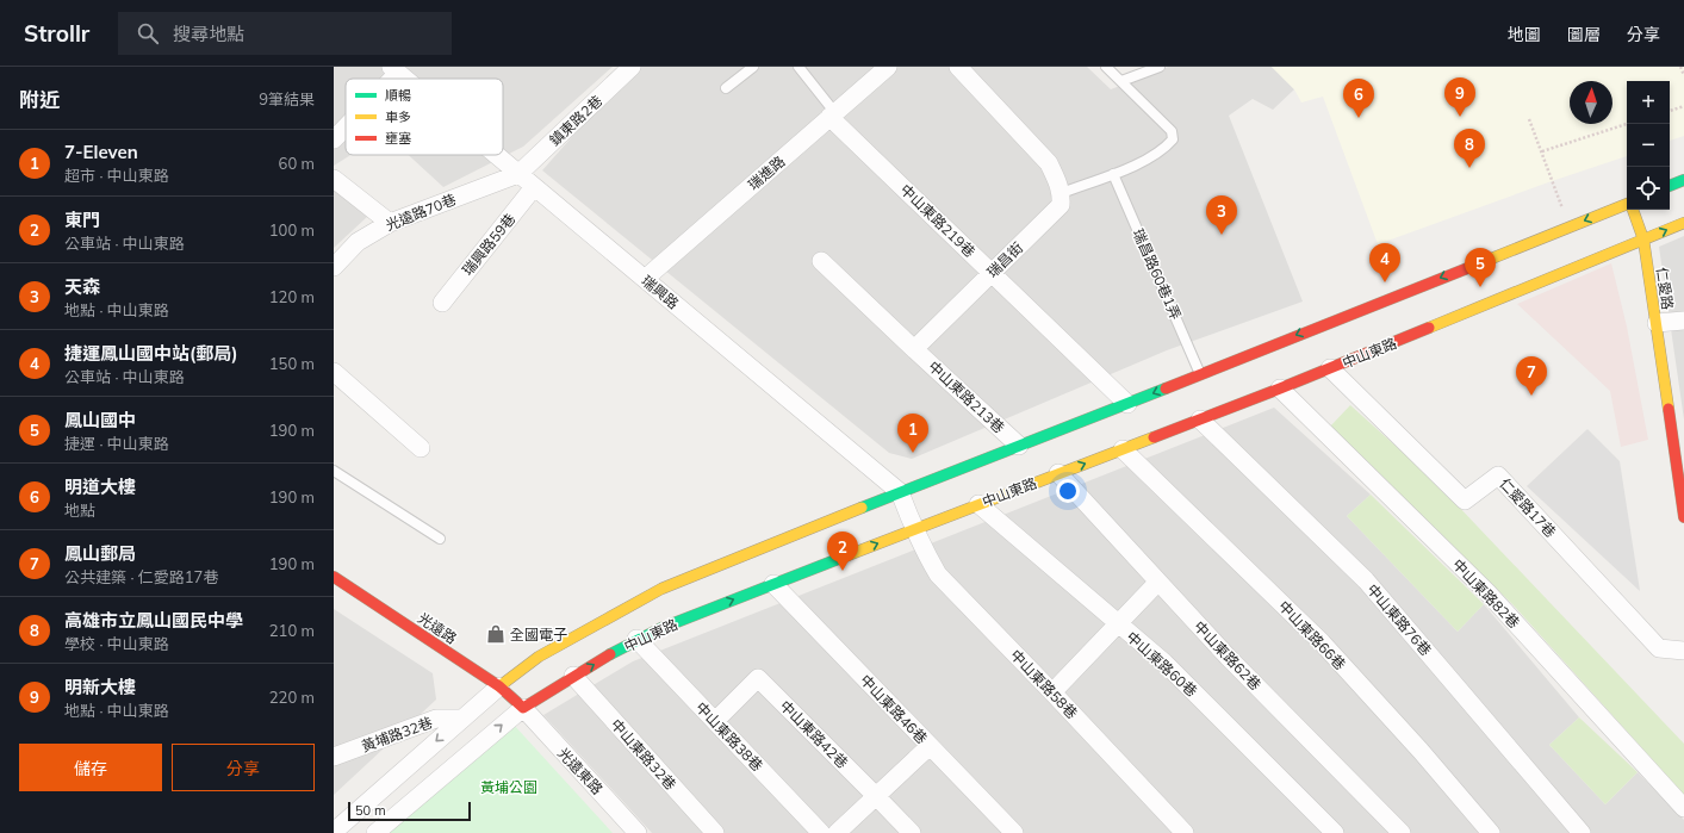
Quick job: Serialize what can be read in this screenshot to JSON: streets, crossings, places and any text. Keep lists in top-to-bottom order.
{
  "streets": {
    "main road": ["仁愛路", "中山東路", "光遠路"],
    "street": [
      "鎮東路2巷",
      "瑞進路",
      "光遠路70巷",
      "中山東路219巷",
      "瑞興路59巷",
      "瑞昌街",
      "瑞興路",
      "中山東路213巷",
      "仁愛路17巷",
      "中山東路82巷",
      "中山東路76巷",
      "中山東路66巷",
      "中山東路62巷",
      "中山東路60巷",
      "中山東路58巷",
      "中山東路46巷",
      "黃埔路32巷",
      "中山東路42巷",
      "中山東路38巷",
      "中山東路32巷",
      "光遠東路"
    ],
    "lane": ["瑞昌路60巷1弄"]
  },
  "crossings": [
    ["鎮東路2巷", "光遠路70巷"],
    ["鎮東路2巷", "瑞興路"],
    ["瑞進路", "中山東路219巷"],
    ["瑞進路", "瑞興路"],
    ["光遠路70巷", "瑞興路"],
    ["中山東路219巷", "瑞昌街"],
    ["瑞興路59巷", "瑞興路"],
    ["瑞昌街", "中山東路213巷"],
    ["仁愛路", "中山東路"],
    ["中山東路", "仁愛路17巷"],
    ["中山東路", "中山東路82巷"],
    ["中山東路", "中山東路76巷"],
    ["中山東路", "光遠路"],
    ["中山東路", "中山東路66巷"],
    ["中山東路", "中山東路62巷"],
    ["中山東路", "中山東路60巷"],
    ["中山東路", "中山東路58巷"],
    ["中山東路", "中山東路46巷"],
    ["中山東路", "中山東路38巷"],
    ["中山東路", "中山東路32巷"],
    ["中山東路", "光遠東路"],
    ["光遠路", "光遠東路"],
    ["中山東路42巷", "中山東路38巷"]
  ],
  "parks": ["黃埔公園"],
  "places": {
    "shop": ["全國電子"]
  },
  "legend": ["順暢", "車多", "壅塞"],
  "scale_bar": "50 m",
  "north": "top",
  "page": {
    "header": "Strollr",
    "search": "搜尋地點",
    "nav": ["地圖", "圖層", "分享"],
    "heading": ["附近", "9筆結果"],
    "pins": [
      "9",
      "6",
      "8",
      "3",
      "4",
      "5",
      "7",
      "1",
      "2"
    ],
    "map_buttons": ["+", "−"],
    "list": [
      {
        "mark": "1",
        "name": "7-Eleven",
        "note": "超市 · 中山東路",
        "value": "60 m"
      },
      {
        "mark": "2",
        "name": "東門",
        "note": "公車站 · 中山東路",
        "value": "100 m"
      },
      {
        "mark": "3",
        "name": "天森",
        "note": "地點 · 中山東路",
        "value": "120 m"
      },
      {
        "mark": "4",
        "name": "捷運鳳山國中站(郵局)",
        "note": "公車站 · 中山東路",
        "value": "150 m"
      },
      {
        "mark": "5",
        "name": "鳳山國中",
        "note": "捷運 · 中山東路",
        "value": "190 m"
      },
      {
        "mark": "6",
        "name": "明道大樓",
        "note": "地點",
        "value": "190 m"
      },
      {
        "mark": "7",
        "name": "鳳山郵局",
        "note": "公共建築 · 仁愛路17巷",
        "value": "190 m"
      },
      {
        "mark": "8",
        "name": "高雄市立鳳山國民中學",
        "note": "學校 · 中山東路",
        "value": "210 m"
      },
      {
        "mark": "9",
        "name": "明新大樓",
        "note": "地點 · 中山東路",
        "value": "220 m"
      }
    ],
    "buttons": ["儲存", "分享"],
    "scale": "50 m"
  }
}
